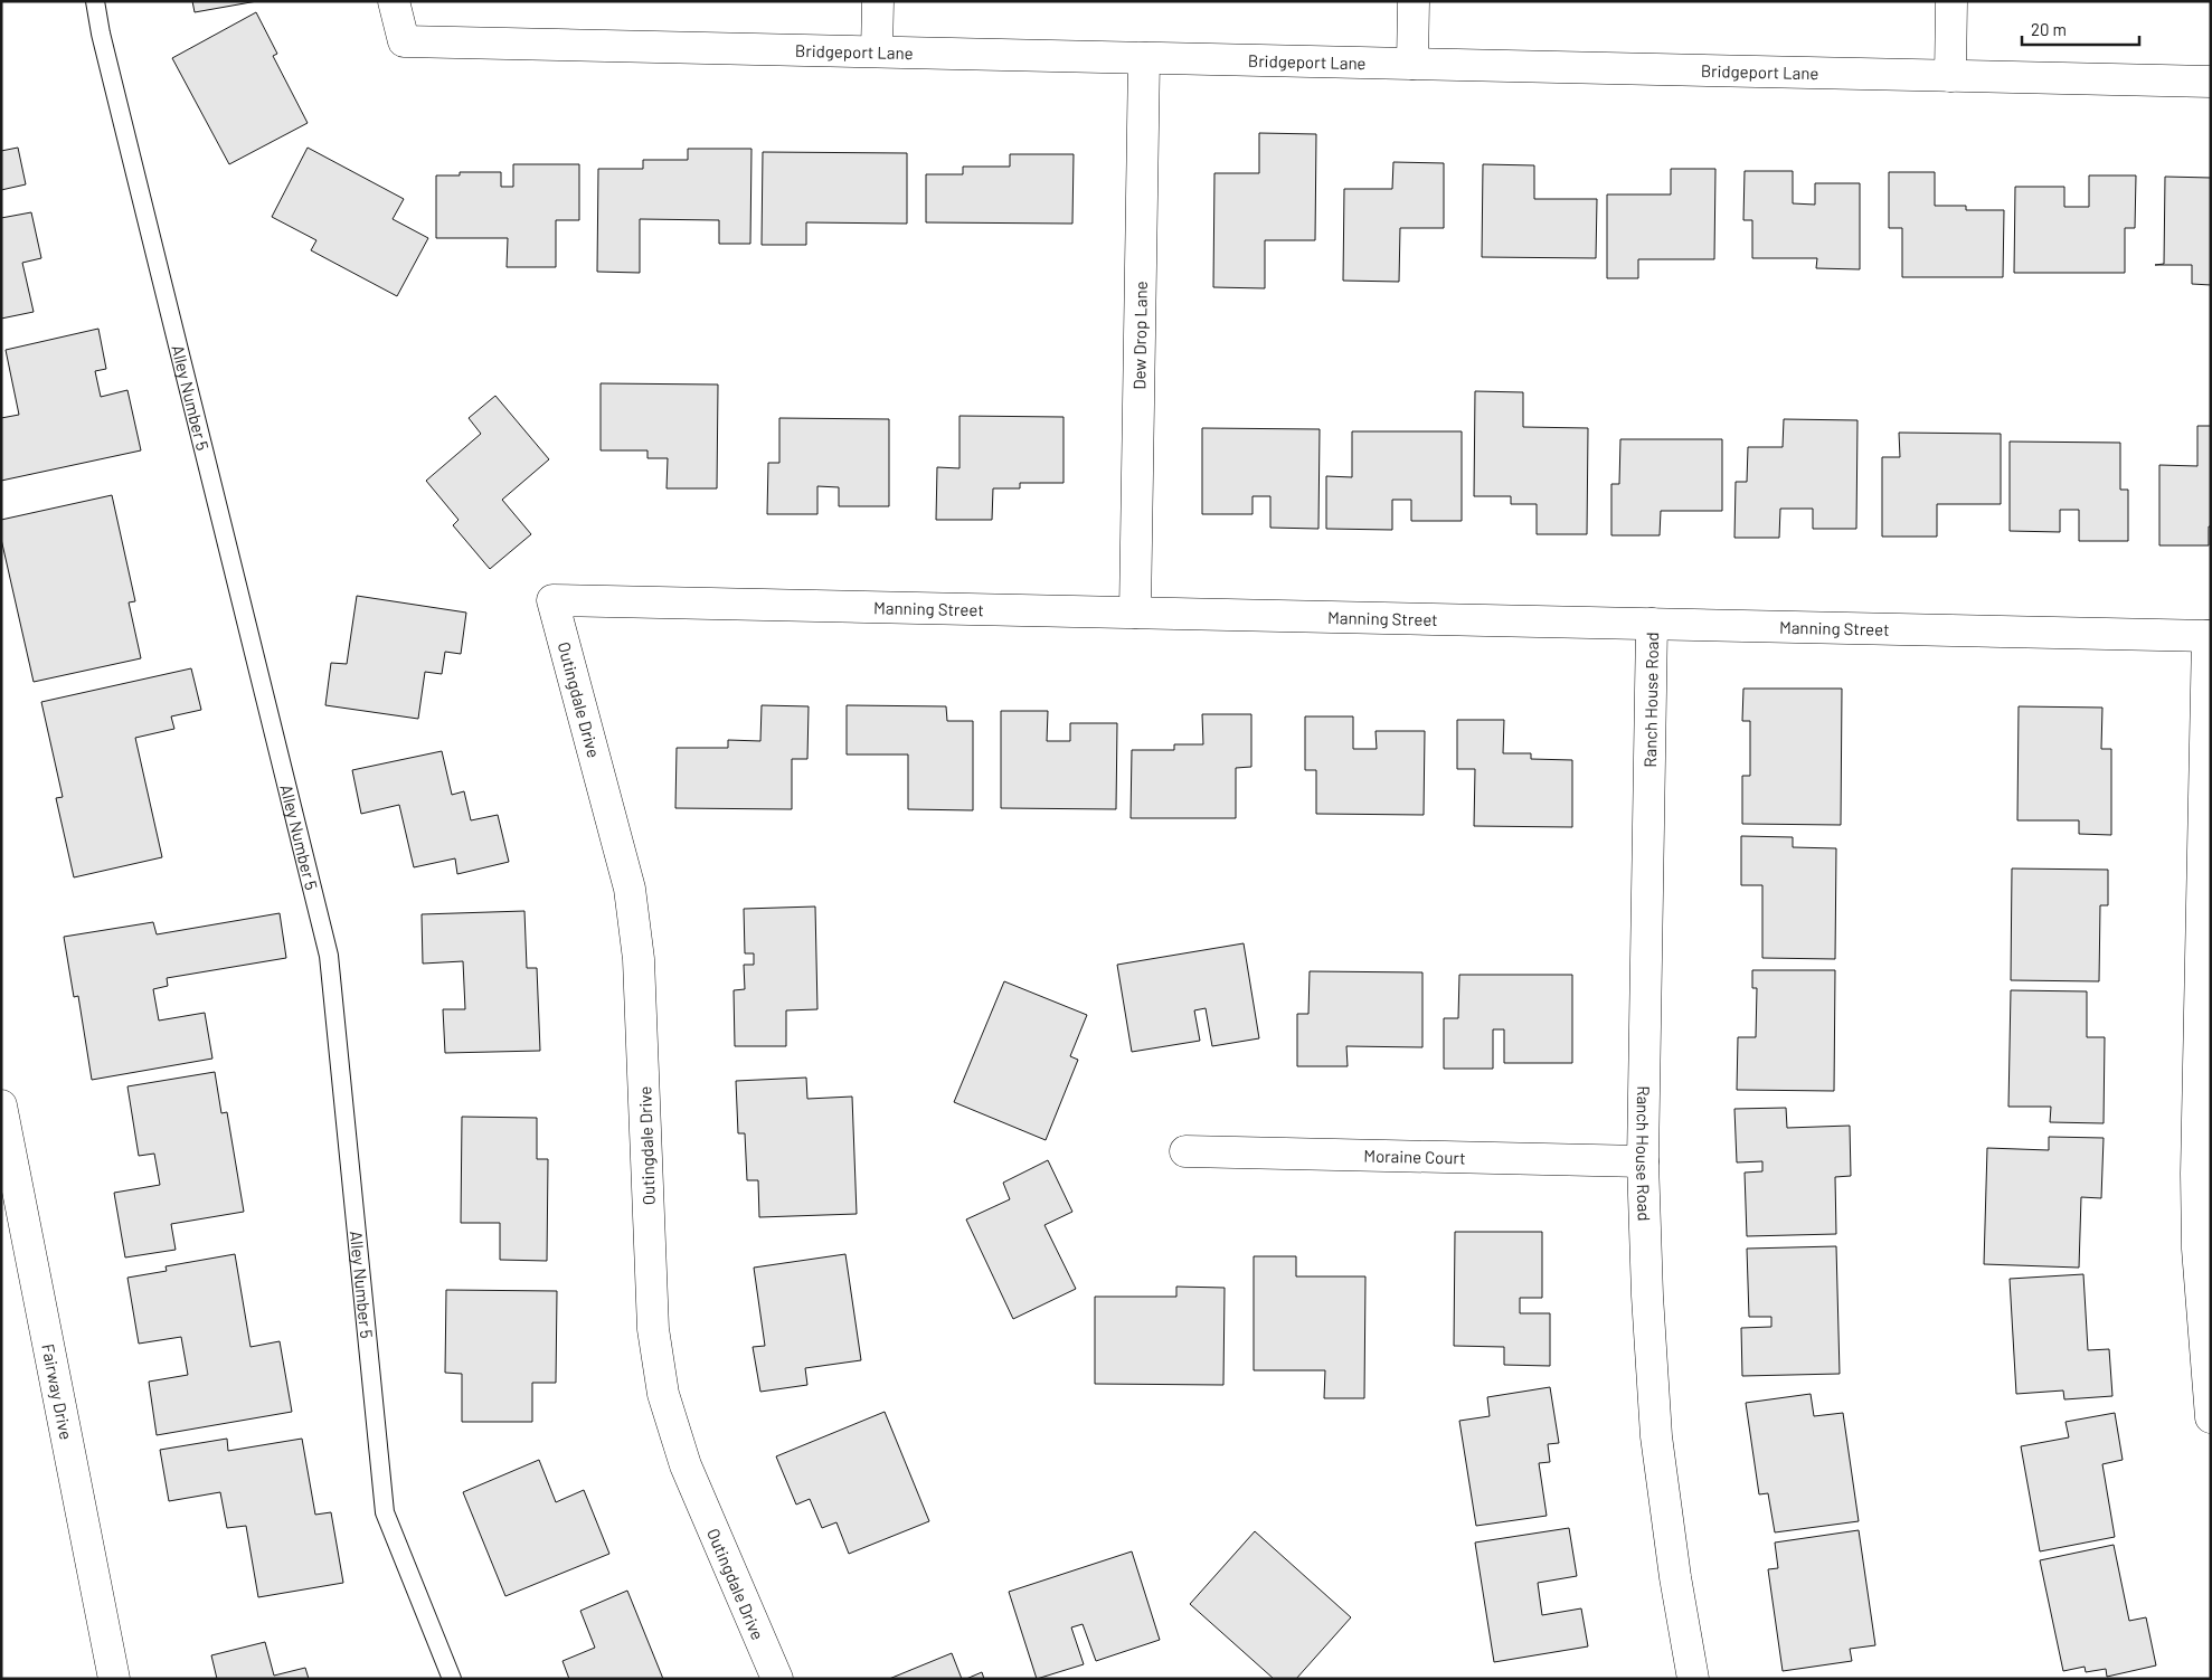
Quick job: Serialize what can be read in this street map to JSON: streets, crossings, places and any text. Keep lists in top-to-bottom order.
{
  "streets": {
    "street": [
      "Bridgeport Lane",
      "Dew Drop Lane",
      "Manning Street",
      "Outingdale Drive",
      "Ranch House Road",
      "Moraine Court",
      "Fairway Drive"
    ],
    "lane": ["Alley Number 5"]
  },
  "crossings": [
    ["Bridgeport Lane", "Dew Drop Lane"],
    ["Dew Drop Lane", "Manning Street"],
    ["Manning Street", "Outingdale Drive"],
    ["Manning Street", "Ranch House Road"],
    ["Ranch House Road", "Moraine Court"]
  ],
  "scale_bar": "20 m"
}
